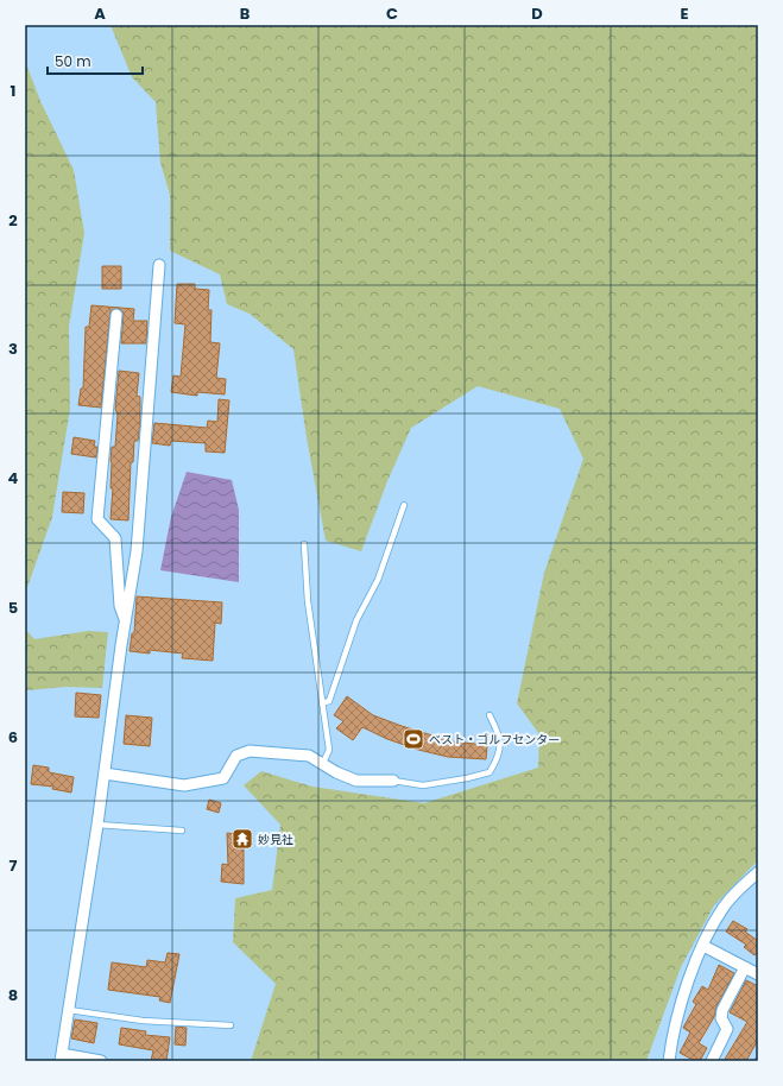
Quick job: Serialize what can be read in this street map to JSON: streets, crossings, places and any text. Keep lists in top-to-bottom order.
{
  "places": {
    "sports": ["ベスト・ゴルフセンター"],
    "temple": ["妙見社"]
  },
  "scale_bar": "50 m",
  "grid": {
    "columns": [
      "A",
      "B",
      "C",
      "D",
      "E"
    ],
    "rows": [
      "1",
      "2",
      "3",
      "4",
      "5",
      "6",
      "7",
      "8"
    ]
  }
}
